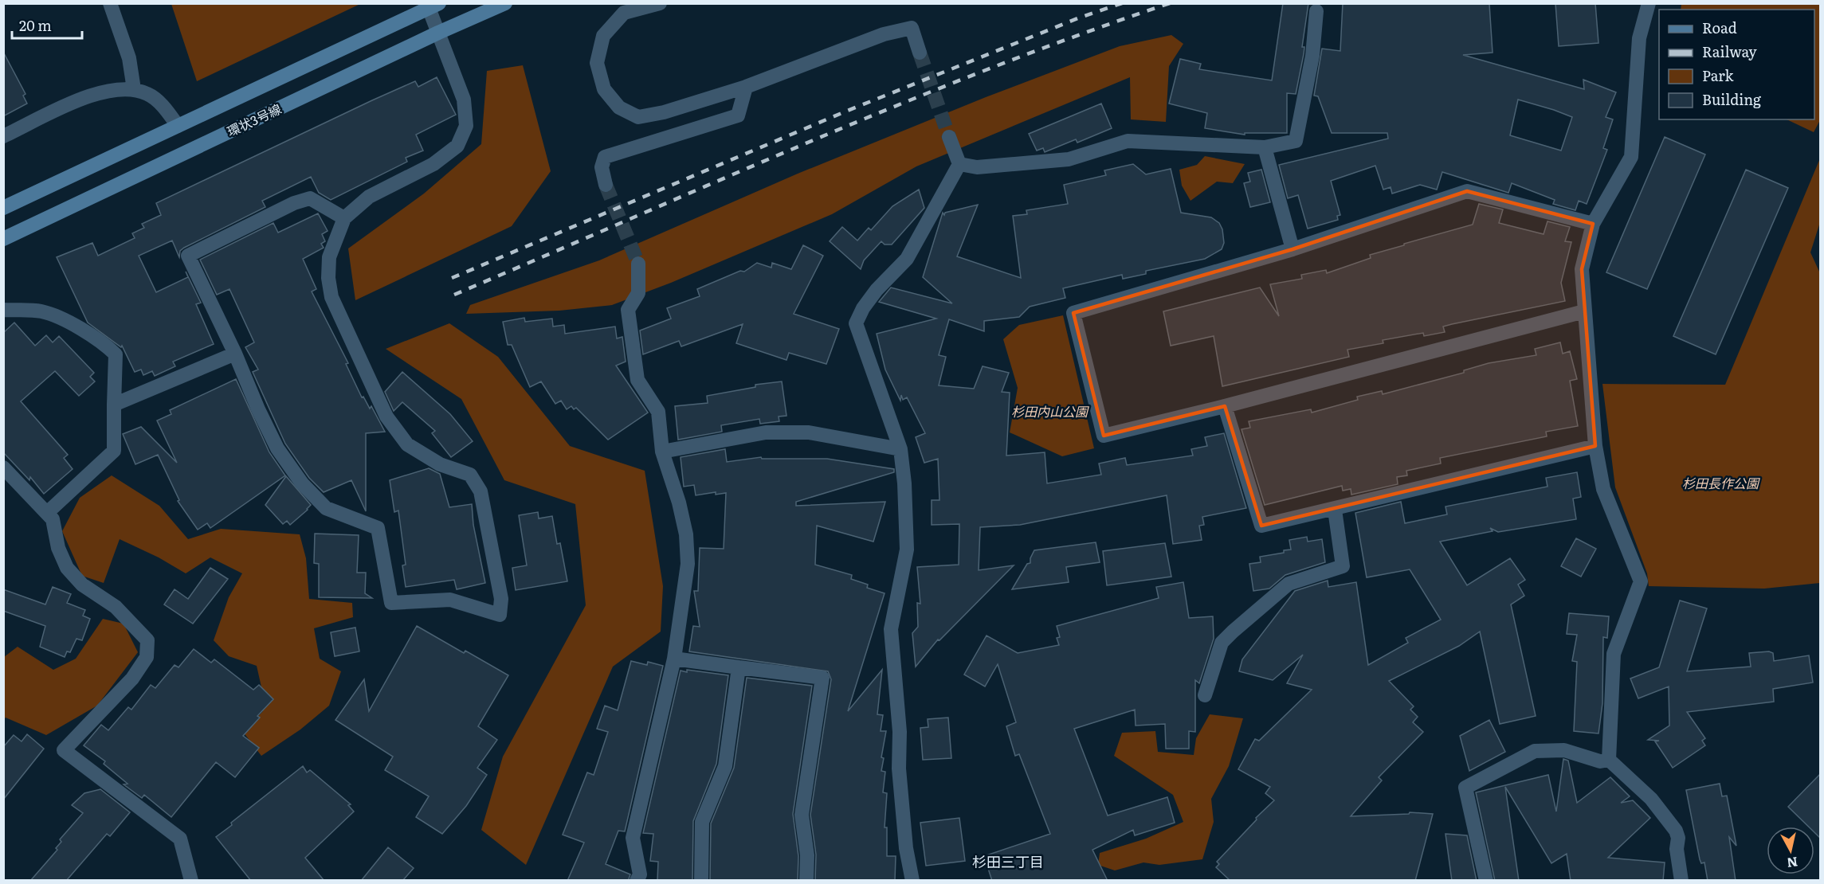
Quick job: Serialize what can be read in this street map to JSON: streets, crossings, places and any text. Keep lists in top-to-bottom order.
{
  "streets": {
    "street": ["環状3号線"]
  },
  "districts": ["杉田三丁目"],
  "parks": ["杉田内山公園", "杉田長作公園"],
  "legend": [
    "Road",
    "Railway",
    "Park",
    "Building"
  ],
  "scale_bar": "20 m",
  "north": "bottom"
}
